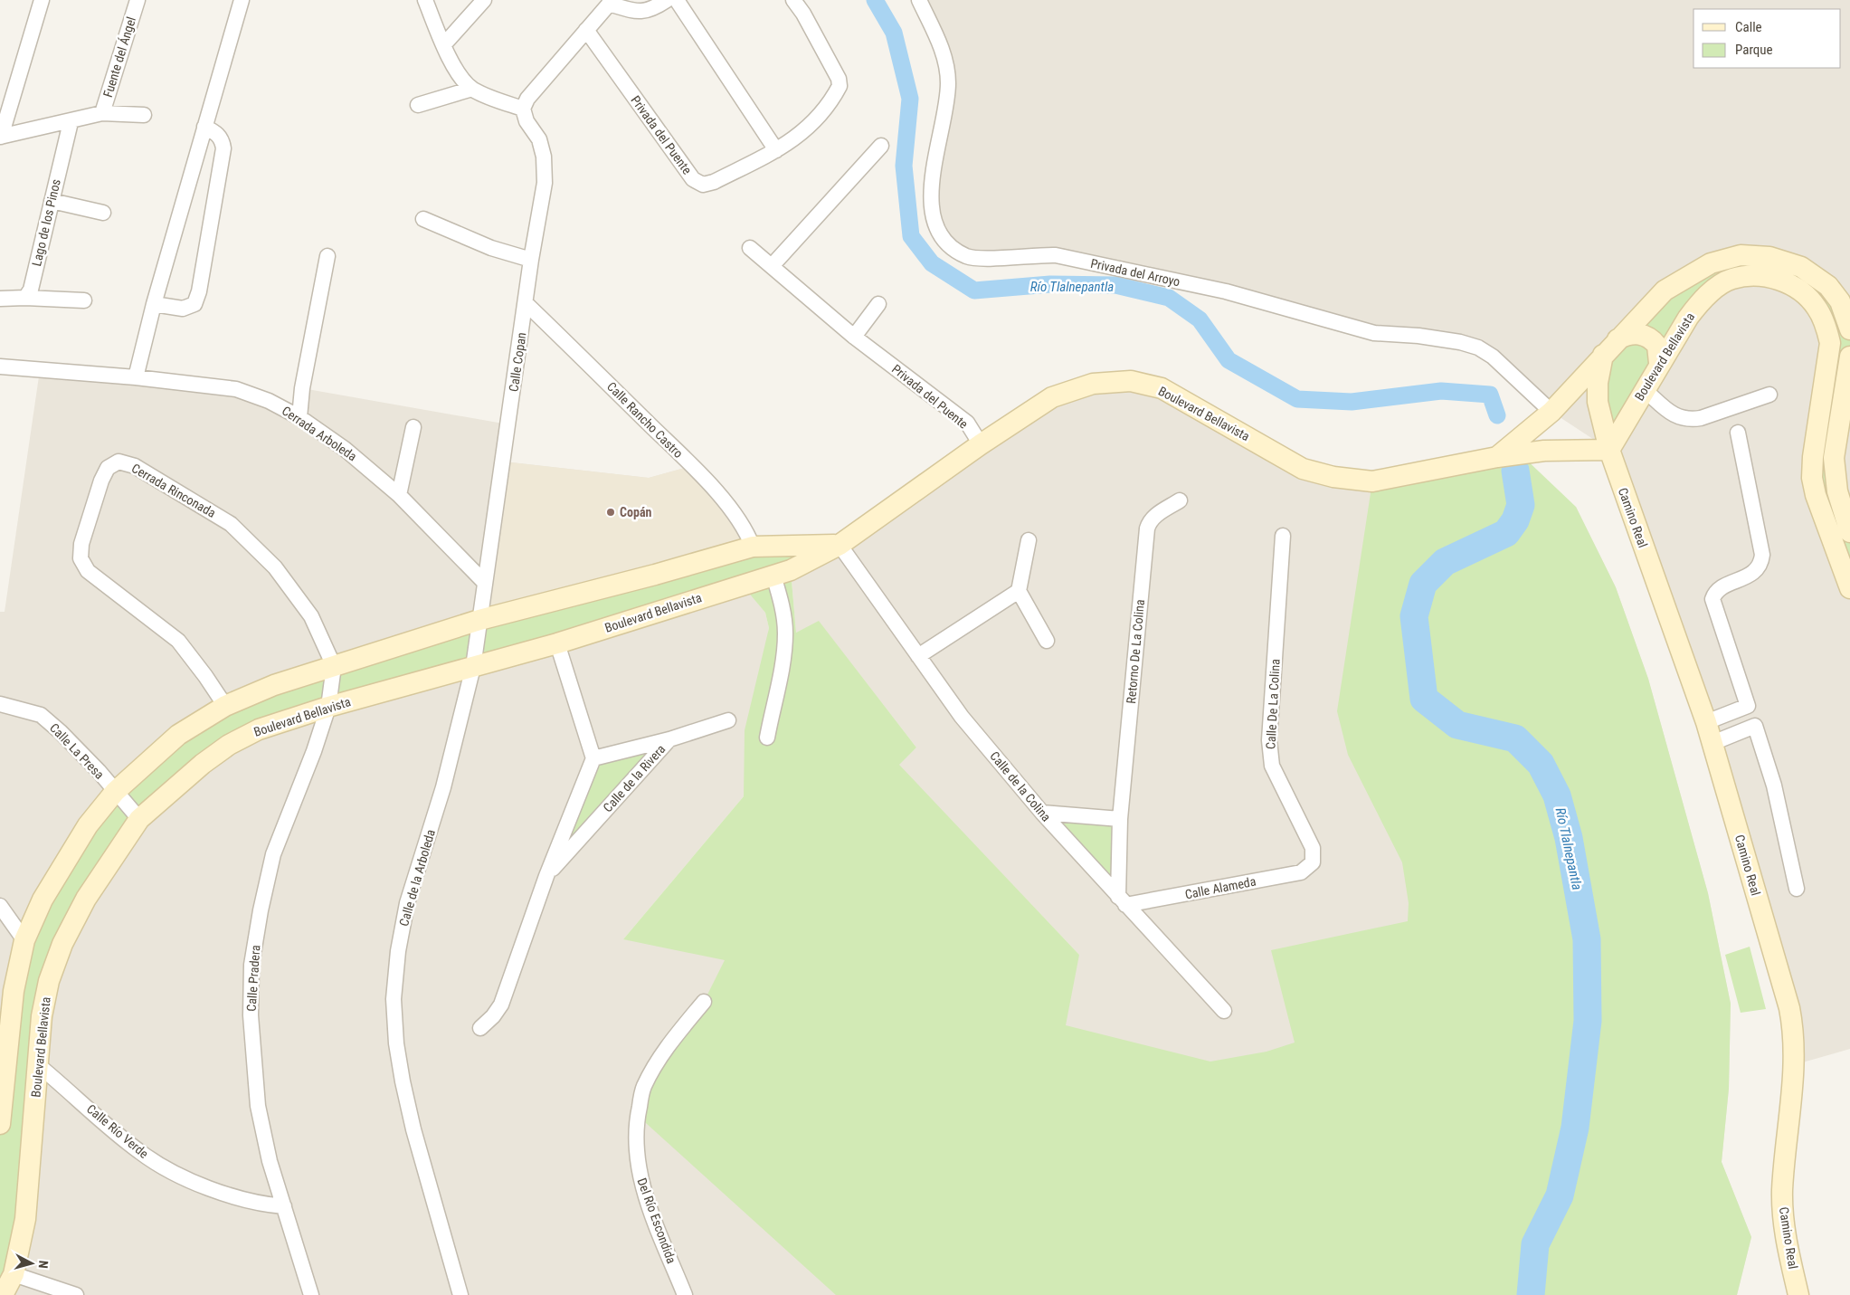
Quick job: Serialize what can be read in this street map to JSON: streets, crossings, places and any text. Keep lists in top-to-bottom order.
{
  "streets": {
    "main road": ["Boulevard Bellavista", "Camino Real"],
    "street": [
      "Fuente del Ángel",
      "Privada del Puente",
      "Lago de los Pinos",
      "Privada del Arroyo",
      "Calle Copan",
      "Calle Rancho Castro",
      "Cerrada Arboleda",
      "Cerrada Rinconada",
      "Retorno De La Colina",
      "Calle De La Colina",
      "Calle La Presa",
      "Calle de la Rivera",
      "Calle de la Colina",
      "Calle de la Arboleda",
      "Calle Alameda",
      "Calle Pradera",
      "Calle Río Verde",
      "Del Río Escondida"
    ]
  },
  "crossings": [
    ["Privada del Puente", "Boulevard Bellavista"],
    ["Privada del Arroyo", "Boulevard Bellavista"],
    ["Boulevard Bellavista", "Camino Real"],
    ["Boulevard Bellavista", "Calle La Presa"],
    ["Boulevard Bellavista", "Calle de la Colina"],
    ["Boulevard Bellavista", "Calle de la Arboleda"],
    ["Boulevard Bellavista", "Calle Pradera"],
    ["Boulevard Bellavista", "Calle Río Verde"],
    ["Calle Copan", "Calle Rancho Castro"],
    ["Calle Copan", "Cerrada Arboleda"],
    ["Calle Copan", "Calle de la Arboleda"],
    ["Cerrada Rinconada", "Calle Pradera"],
    ["Retorno De La Colina", "Calle de la Colina"],
    ["Retorno De La Colina", "Calle Alameda"],
    ["Calle De La Colina", "Calle Alameda"],
    ["Calle de la Colina", "Calle Alameda"],
    ["Calle Pradera", "Calle Río Verde"]
  ],
  "water": ["Río Tlalnepantla"],
  "places": ["Copán"],
  "legend": ["Calle", "Parque"],
  "north": "right"
}
